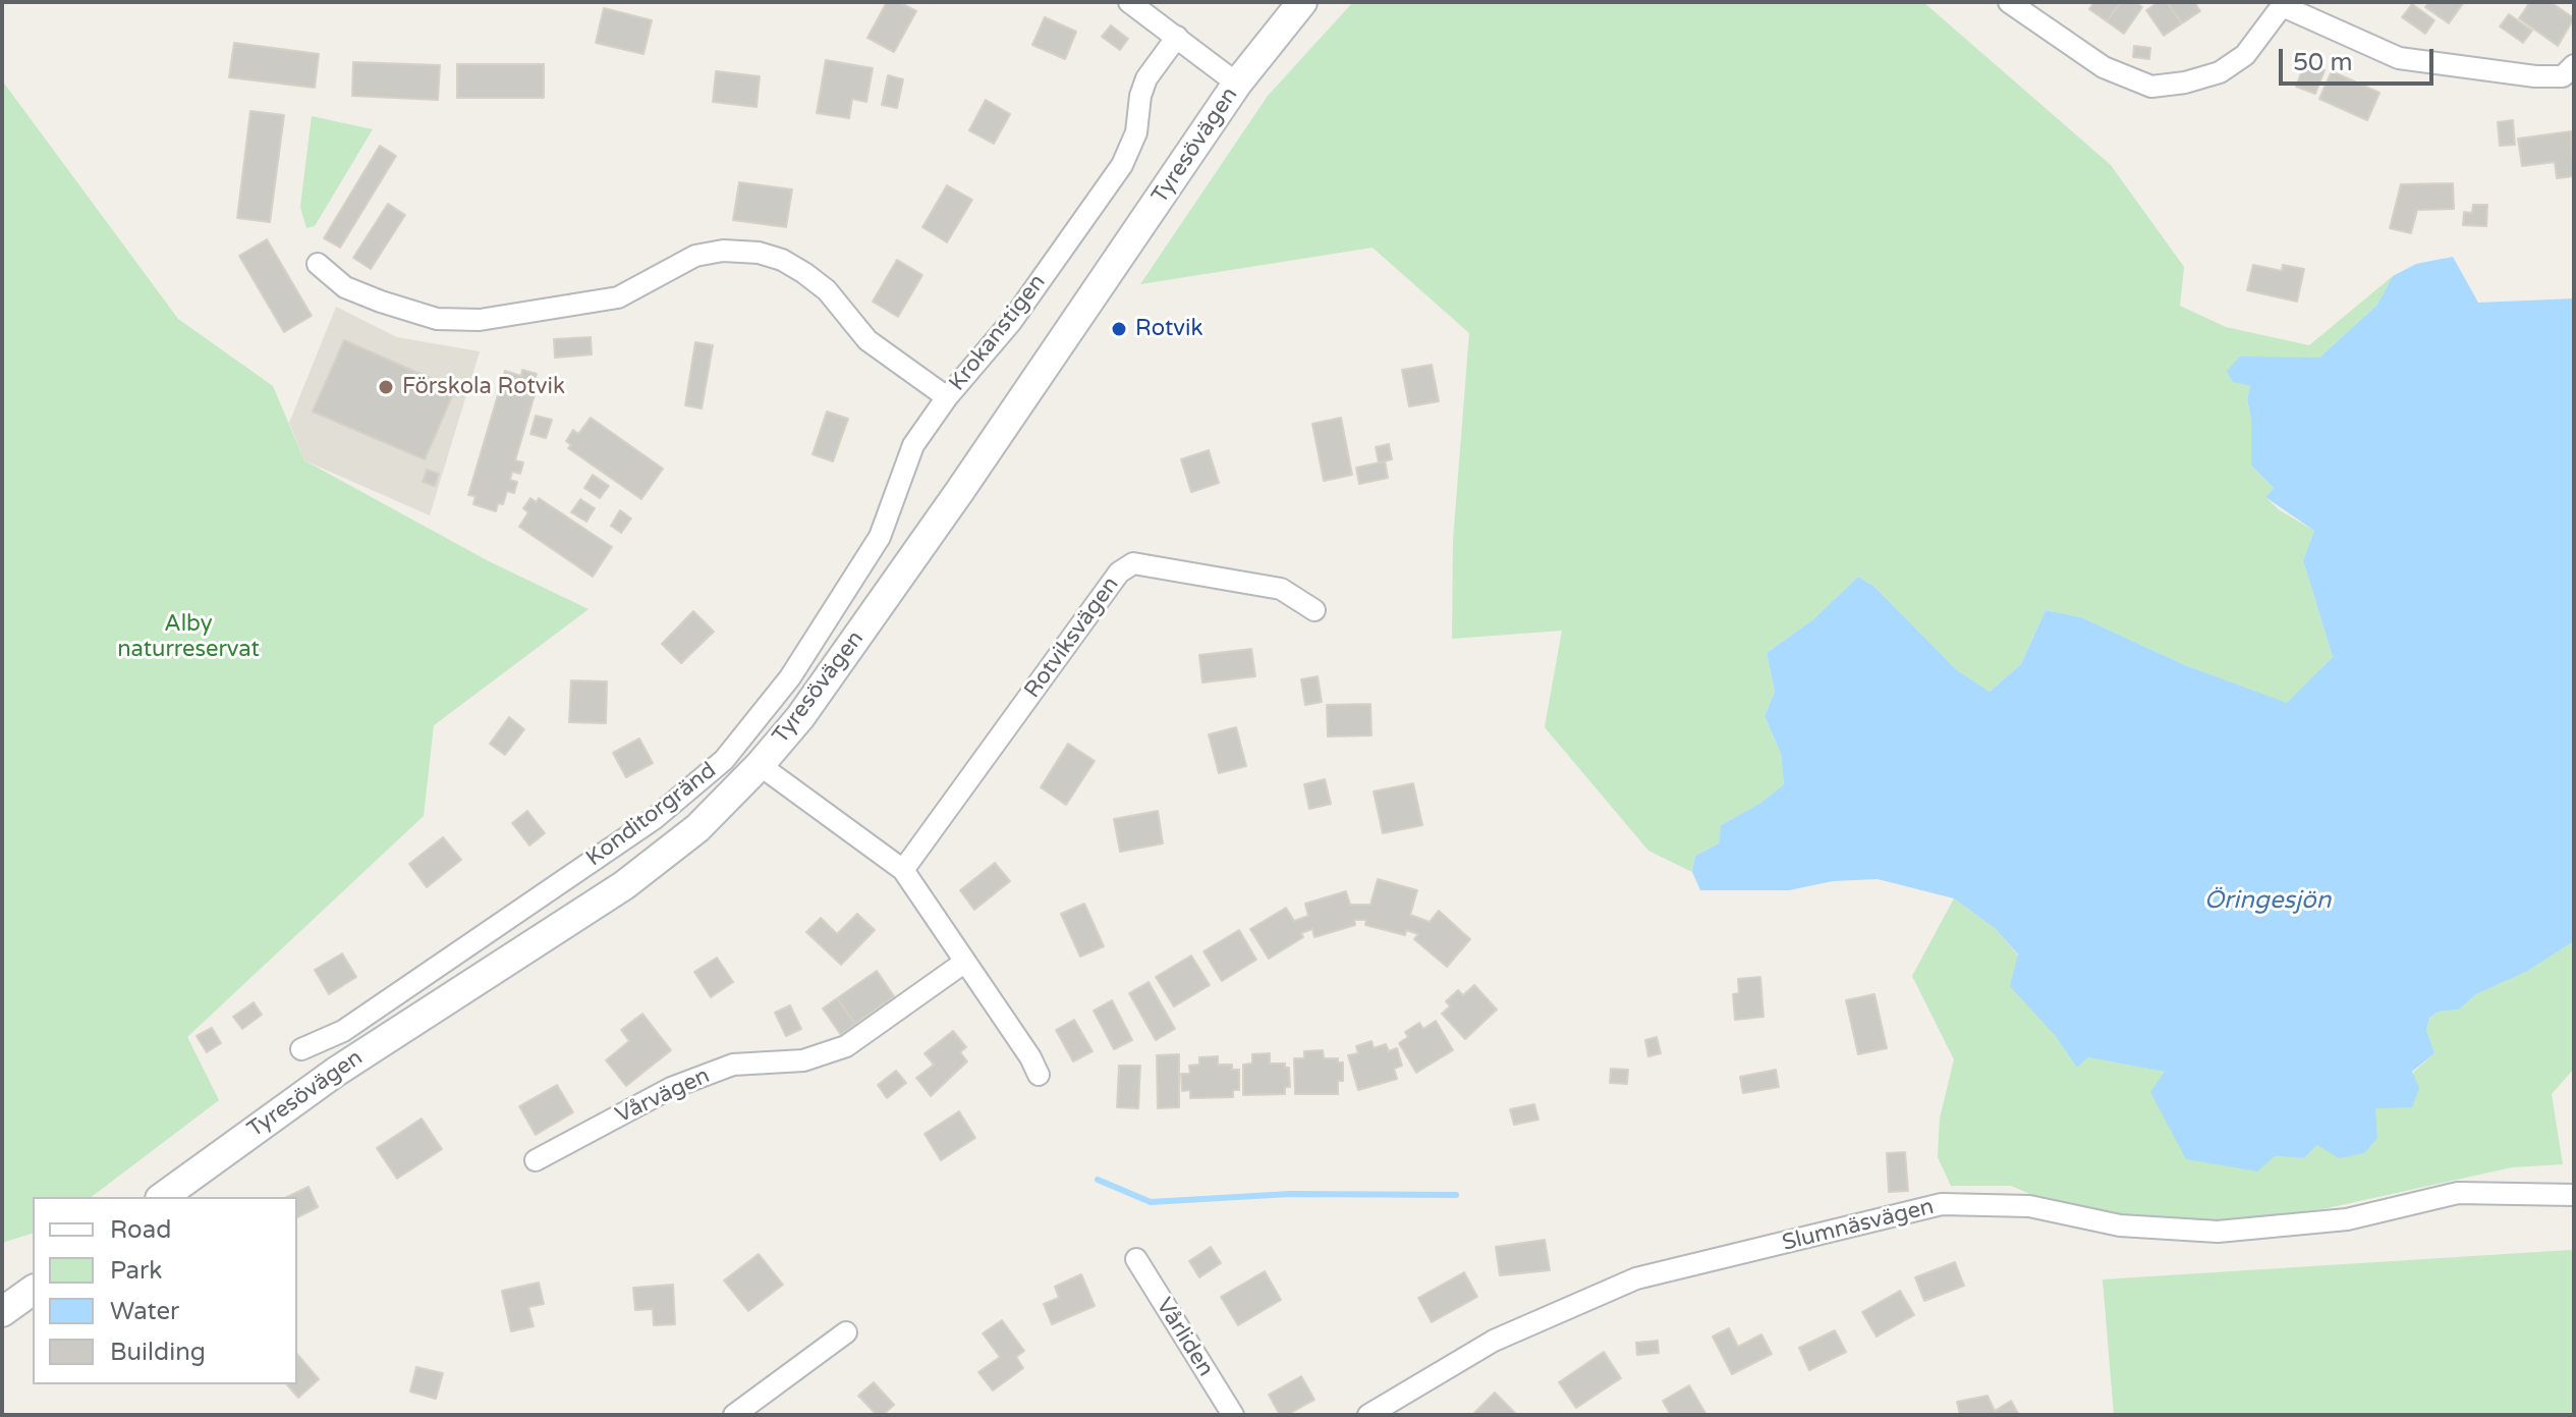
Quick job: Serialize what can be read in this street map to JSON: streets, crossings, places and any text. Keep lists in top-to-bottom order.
{
  "streets": {
    "main road": ["Tyresövägen"],
    "street": [
      "Krokanstigen",
      "Rotviksvägen",
      "Konditorgränd",
      "Vårvägen",
      "Slumnäsvägen",
      "Vårliden"
    ]
  },
  "crossings": [
    ["Krokanstigen", "Konditorgränd"]
  ],
  "water": ["Öringesjön"],
  "parks": ["Alby naturreservat"],
  "places": ["Rotvik", "Förskola Rotvik"],
  "legend": [
    "Road",
    "Park",
    "Water",
    "Building"
  ],
  "scale_bar": "50 m"
}
